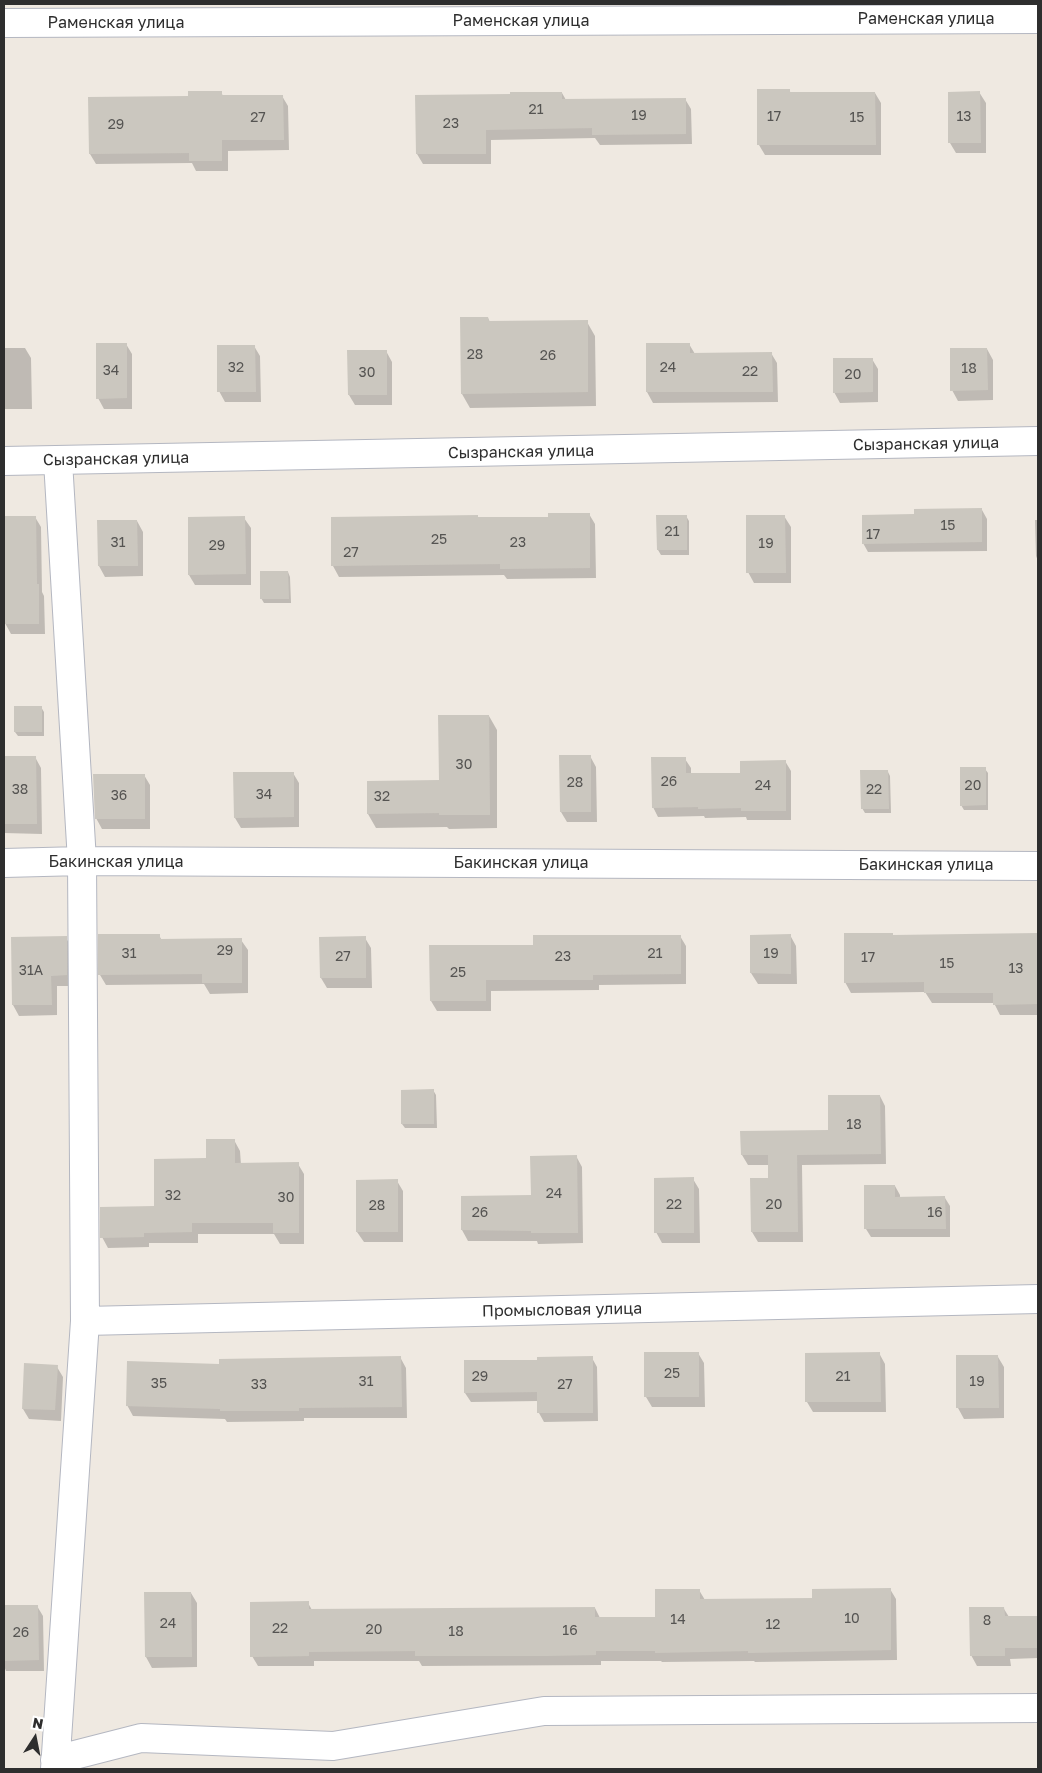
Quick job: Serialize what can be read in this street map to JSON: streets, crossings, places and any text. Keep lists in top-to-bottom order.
{
  "streets": {
    "street": [
      "Раменская улица",
      "Сызранская улица",
      "Бакинская улица",
      "Промысловая улица"
    ]
  },
  "house_numbers": [
    "21",
    "19",
    "17",
    "13",
    "27",
    "15",
    "23",
    "29",
    "28",
    "26",
    "32",
    "24",
    "18",
    "34",
    "22",
    "30",
    "20",
    "15",
    "21",
    "17",
    "25",
    "31",
    "23",
    "19",
    "29",
    "27",
    "30",
    "26",
    "28",
    "24",
    "20",
    "38",
    "22",
    "34",
    "36",
    "32",
    "29",
    "31",
    "21",
    "19",
    "27",
    "23",
    "17",
    "15",
    "13",
    "31А",
    "25",
    "18",
    "24",
    "32",
    "30",
    "22",
    "20",
    "28",
    "26",
    "16",
    "25",
    "29",
    "21",
    "31",
    "19",
    "35",
    "33",
    "27",
    "10",
    "14",
    "8",
    "24",
    "12",
    "22",
    "20",
    "16",
    "18",
    "26"
  ],
  "north": "top"
}
